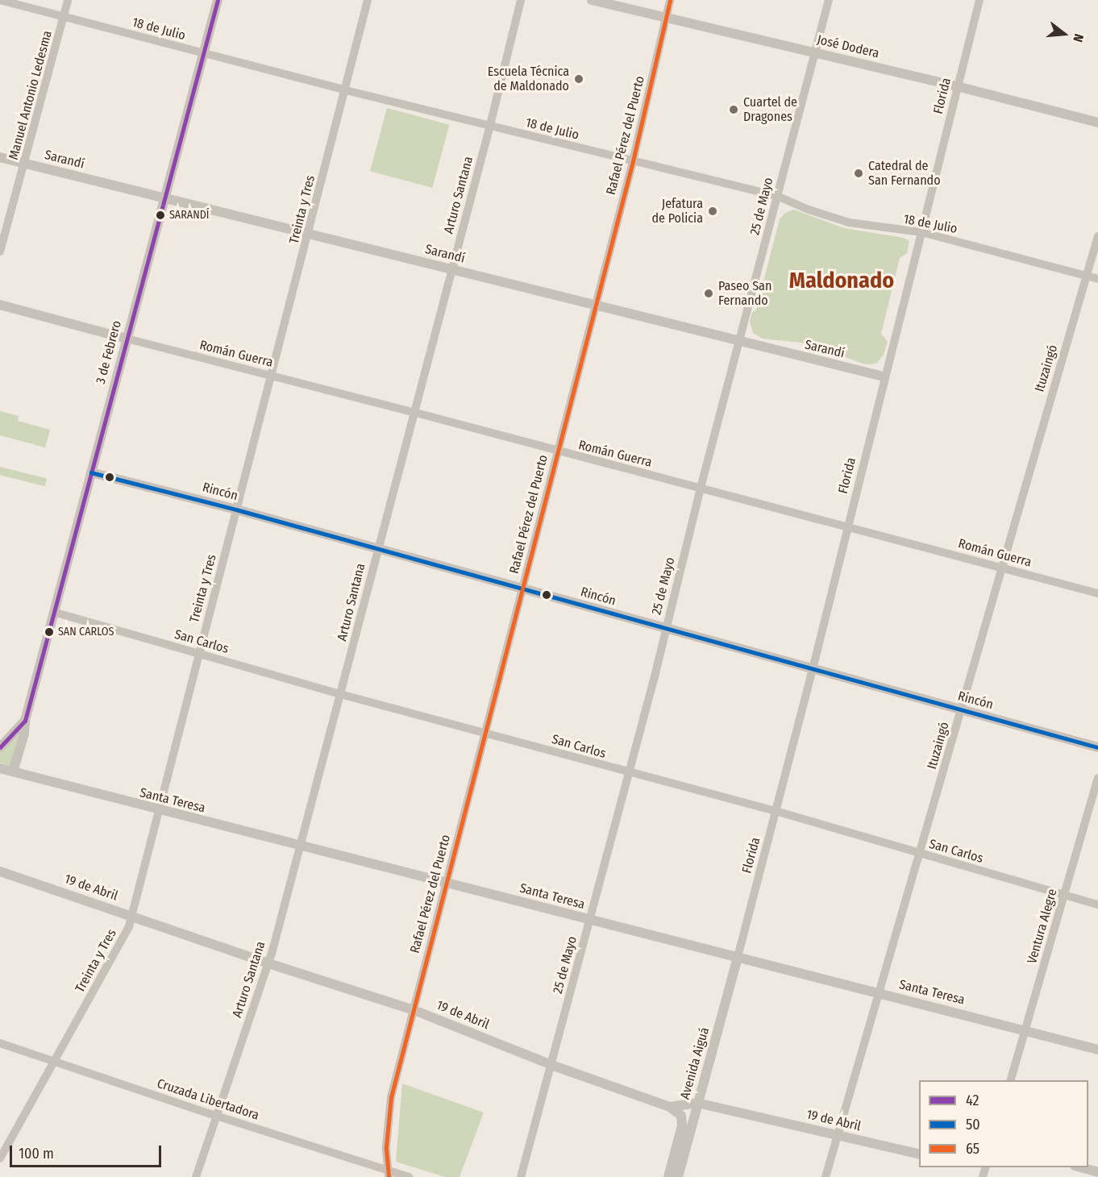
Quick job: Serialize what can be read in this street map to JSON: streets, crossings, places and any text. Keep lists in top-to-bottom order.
{
  "streets": {
    "street": [
      "18 de Julio",
      "José Dodera",
      "Manuel Antonio Ledesma",
      "Florida",
      "Rafael Pérez del Puerto",
      "Sarandí",
      "Arturo Santana",
      "25 de Mayo",
      "Treinta y Tres",
      "3 de Febrero",
      "Román Guerra",
      "Ituzaingó",
      "Rincón",
      "San Carlos",
      "Santa Teresa",
      "19 de Abril",
      "Ventura Alegre",
      "Avenida Aiguá",
      "Cruzada Libertadora"
    ]
  },
  "crossings": [
    ["18 de Julio", "Manuel Antonio Ledesma"],
    ["18 de Julio", "Florida"],
    ["18 de Julio", "Rafael Pérez del Puerto"],
    ["18 de Julio", "Arturo Santana"],
    ["18 de Julio", "25 de Mayo"],
    ["18 de Julio", "Treinta y Tres"],
    ["18 de Julio", "3 de Febrero"],
    ["18 de Julio", "Ituzaingó"],
    ["José Dodera", "Florida"],
    ["José Dodera", "Rafael Pérez del Puerto"],
    ["José Dodera", "25 de Mayo"],
    ["Manuel Antonio Ledesma", "Sarandí"],
    ["Florida", "Sarandí"],
    ["Florida", "Román Guerra"],
    ["Florida", "Rincón"],
    ["Florida", "San Carlos"],
    ["Florida", "Santa Teresa"],
    ["Florida", "Avenida Aiguá"],
    ["Rafael Pérez del Puerto", "Sarandí"],
    ["Rafael Pérez del Puerto", "Román Guerra"],
    ["Rafael Pérez del Puerto", "Rincón"],
    ["Rafael Pérez del Puerto", "San Carlos"],
    ["Rafael Pérez del Puerto", "Santa Teresa"],
    ["Rafael Pérez del Puerto", "19 de Abril"],
    ["Rafael Pérez del Puerto", "Cruzada Libertadora"],
    ["Sarandí", "Arturo Santana"],
    ["Sarandí", "25 de Mayo"],
    ["Sarandí", "Treinta y Tres"],
    ["Sarandí", "3 de Febrero"],
    ["Arturo Santana", "Román Guerra"],
    ["Arturo Santana", "Rincón"],
    ["Arturo Santana", "San Carlos"],
    ["Arturo Santana", "Santa Teresa"],
    ["Arturo Santana", "19 de Abril"],
    ["Arturo Santana", "Cruzada Libertadora"],
    ["25 de Mayo", "Román Guerra"],
    ["25 de Mayo", "Rincón"],
    ["25 de Mayo", "San Carlos"],
    ["25 de Mayo", "Santa Teresa"],
    ["25 de Mayo", "19 de Abril"],
    ["Treinta y Tres", "Román Guerra"],
    ["Treinta y Tres", "Rincón"],
    ["Treinta y Tres", "San Carlos"],
    ["Treinta y Tres", "Santa Teresa"],
    ["Treinta y Tres", "19 de Abril"],
    ["Treinta y Tres", "Cruzada Libertadora"],
    ["3 de Febrero", "Román Guerra"],
    ["3 de Febrero", "Rincón"],
    ["3 de Febrero", "San Carlos"],
    ["Román Guerra", "Ituzaingó"],
    ["Ituzaingó", "Rincón"],
    ["Ituzaingó", "San Carlos"],
    ["Ituzaingó", "Santa Teresa"],
    ["Ituzaingó", "19 de Abril"],
    ["San Carlos", "Ventura Alegre"],
    ["Santa Teresa", "Ventura Alegre"],
    ["Santa Teresa", "Avenida Aiguá"],
    ["19 de Abril", "Avenida Aiguá"]
  ],
  "districts": ["Maldonado"],
  "places": [
    "Escuela Técnica de Maldonado",
    "Cuartel de Dragones",
    "Catedral de San Fernando",
    "Jefatura de Policia",
    "SARANDÍ",
    "Paseo San Fernando",
    "SAN CARLOS"
  ],
  "lines": ["transit line 42", "transit line 65", "transit line 50"],
  "legend": ["42", "50", "65"],
  "scale_bar": "100 m",
  "north": "right"
}
